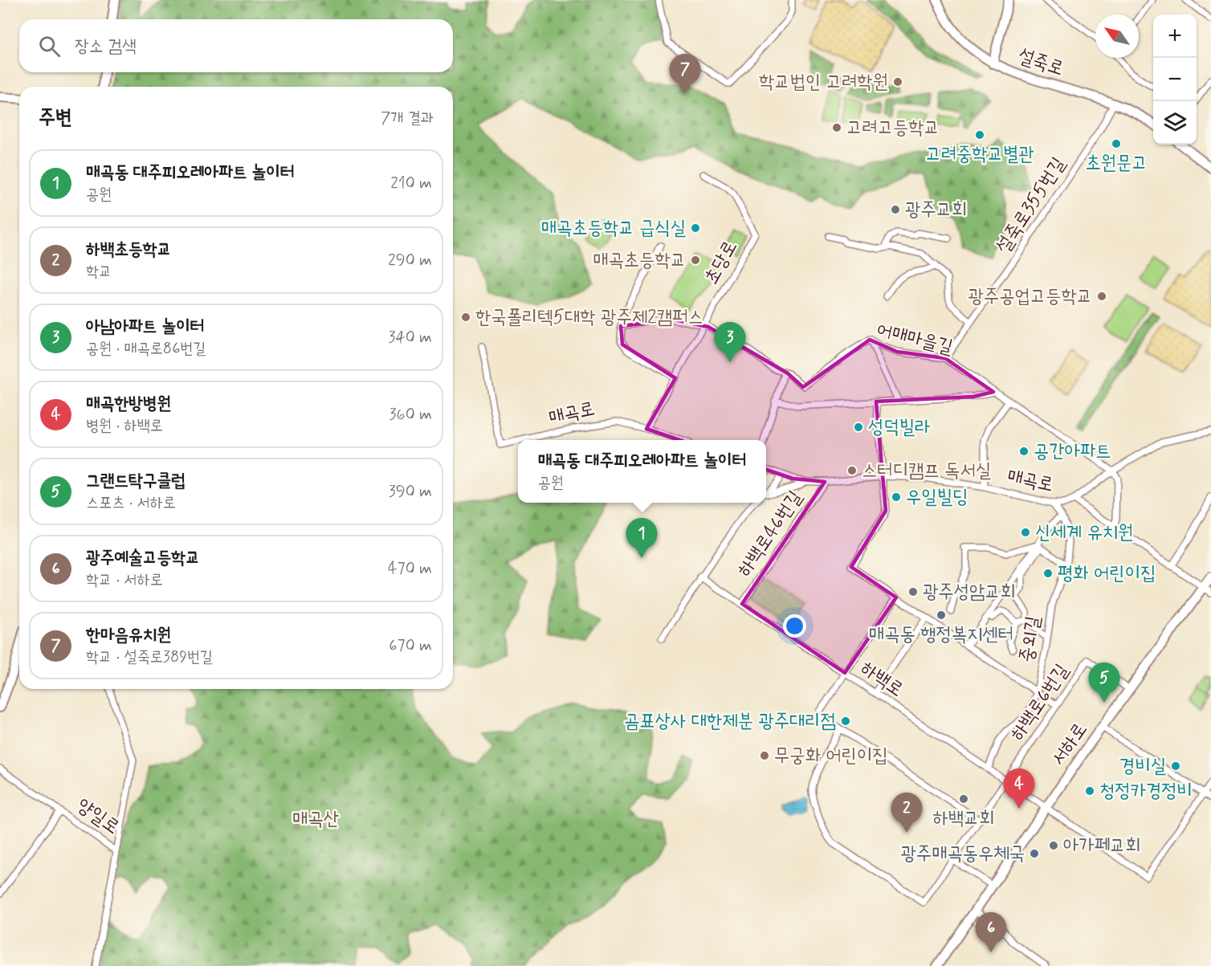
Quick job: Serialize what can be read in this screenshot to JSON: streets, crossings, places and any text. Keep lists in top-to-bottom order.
{
  "streets": {
    "main road": ["설죽로", "서하로"],
    "street": [
      "설죽로355번길",
      "초당로",
      "어매마을길",
      "매곡로",
      "하백로46번길",
      "중외길",
      "하백로",
      "하백로6번길",
      "양일로"
    ]
  },
  "crossings": [
    ["설죽로", "설죽로355번길"],
    ["설죽로355번길", "어매마을길"],
    ["초당로", "매곡로"],
    ["매곡로", "하백로46번길"],
    ["매곡로", "중외길"],
    ["매곡로", "서하로"],
    ["하백로46번길", "하백로"],
    ["중외길", "하백로"],
    ["하백로", "하백로6번길"],
    ["하백로", "서하로"],
    ["하백로6번길", "서하로"]
  ],
  "parks": ["매곡산"],
  "places": [
    "학교법인 고려학원",
    "고려고등학교",
    "고려중학교별관",
    "초원문고",
    "광주교회",
    "매곡초등학교 급식실",
    "매곡초등학교",
    "광주공업고등학교",
    "한국폴리텍5대학 광주제2캠퍼스",
    "성덕빌라",
    "공간아파트",
    "스터디캠프 독서실",
    "우일빌딩",
    "신세계 유치원",
    "평화 어린이집",
    "광주성암교회",
    "매곡동 행정복지센터",
    "곰표상사 대한제분 광주대리점",
    "무궁화 어린이집",
    "경비실",
    "청정카경정비",
    "하백교회",
    "아가페교회",
    "광주매곡동우체국"
  ],
  "north": "top left",
  "page": {
    "map_buttons": ["+", "−"],
    "search": "장소 검색",
    "pins": [
      "7",
      "3",
      "1",
      "5",
      "4",
      "2",
      "6"
    ],
    "heading": ["주변", "7개 결과"],
    "list": [
      {
        "mark": "1",
        "name": "매곡동 대주피오레아파트 놀이터",
        "note": "공원",
        "value": "210 m"
      },
      {
        "mark": "2",
        "name": "하백초등학교",
        "note": "학교",
        "value": "290 m"
      },
      {
        "mark": "3",
        "name": "아남아파트 놀이터",
        "note": "공원 · 매곡로86번길",
        "value": "340 m"
      },
      {
        "mark": "4",
        "name": "매곡한방병원",
        "note": "병원 · 하백로",
        "value": "360 m"
      },
      {
        "mark": "5",
        "name": "그랜드탁구클럽",
        "note": "스포츠 · 서하로",
        "value": "390 m"
      },
      {
        "mark": "6",
        "name": "광주예술고등학교",
        "note": "학교 · 서하로",
        "value": "470 m"
      },
      {
        "mark": "7",
        "name": "한마음유치원",
        "note": "학교 · 설죽로389번길",
        "value": "670 m"
      }
    ],
    "popup": ["매곡동 대주피오레아파트 놀이터", "공원"]
  }
}
